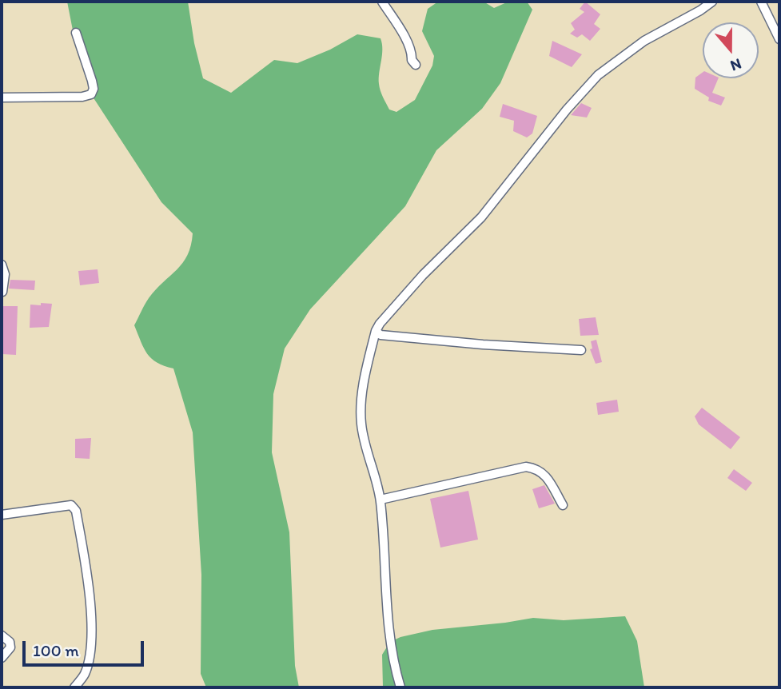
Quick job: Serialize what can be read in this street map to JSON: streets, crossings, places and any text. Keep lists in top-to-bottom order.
{
  "scale_bar": "100 m",
  "north": "bottom"
}
